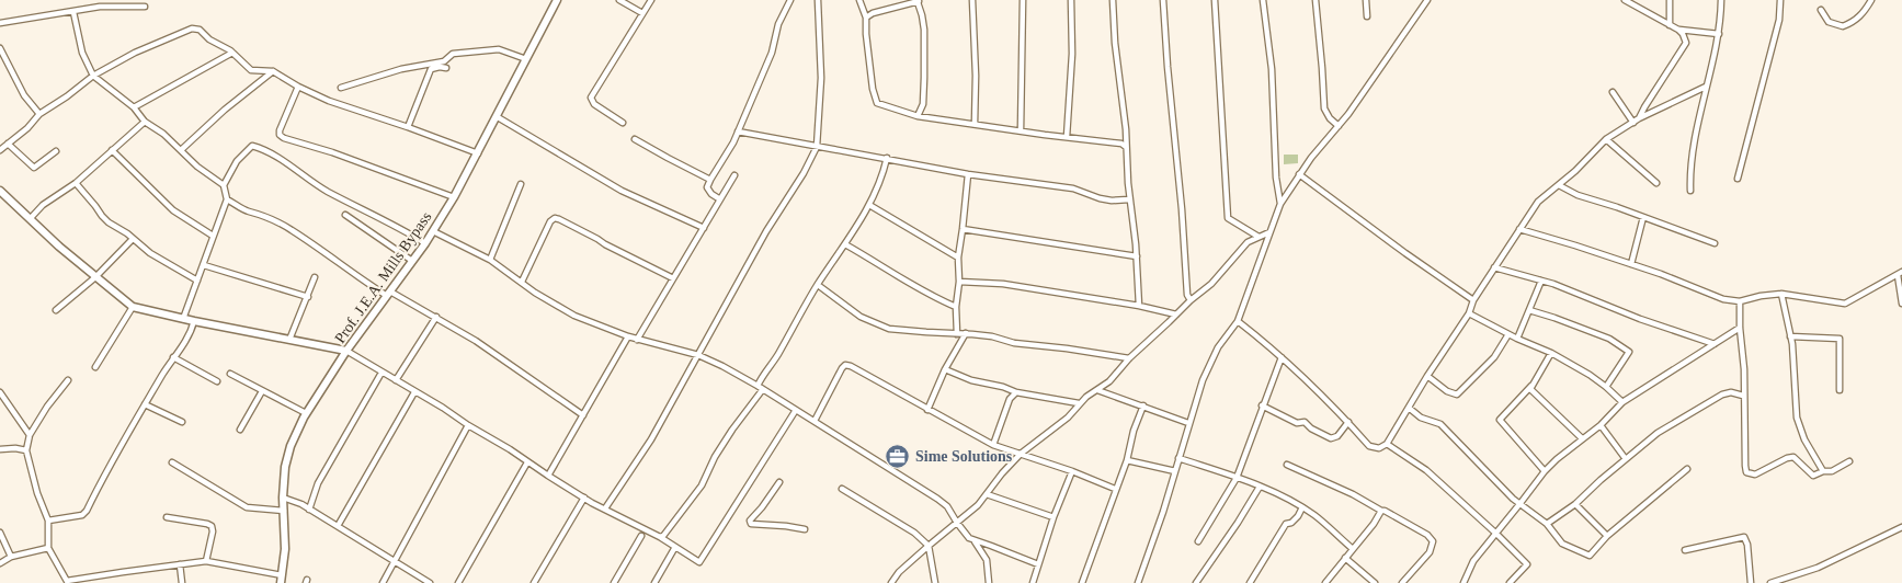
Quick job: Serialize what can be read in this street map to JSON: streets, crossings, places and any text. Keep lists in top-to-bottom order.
{
  "streets": {
    "street": ["Prof. J.E.A. Mills Bypass"]
  },
  "places": {
    "office": ["Sime Solutions"]
  }
}
